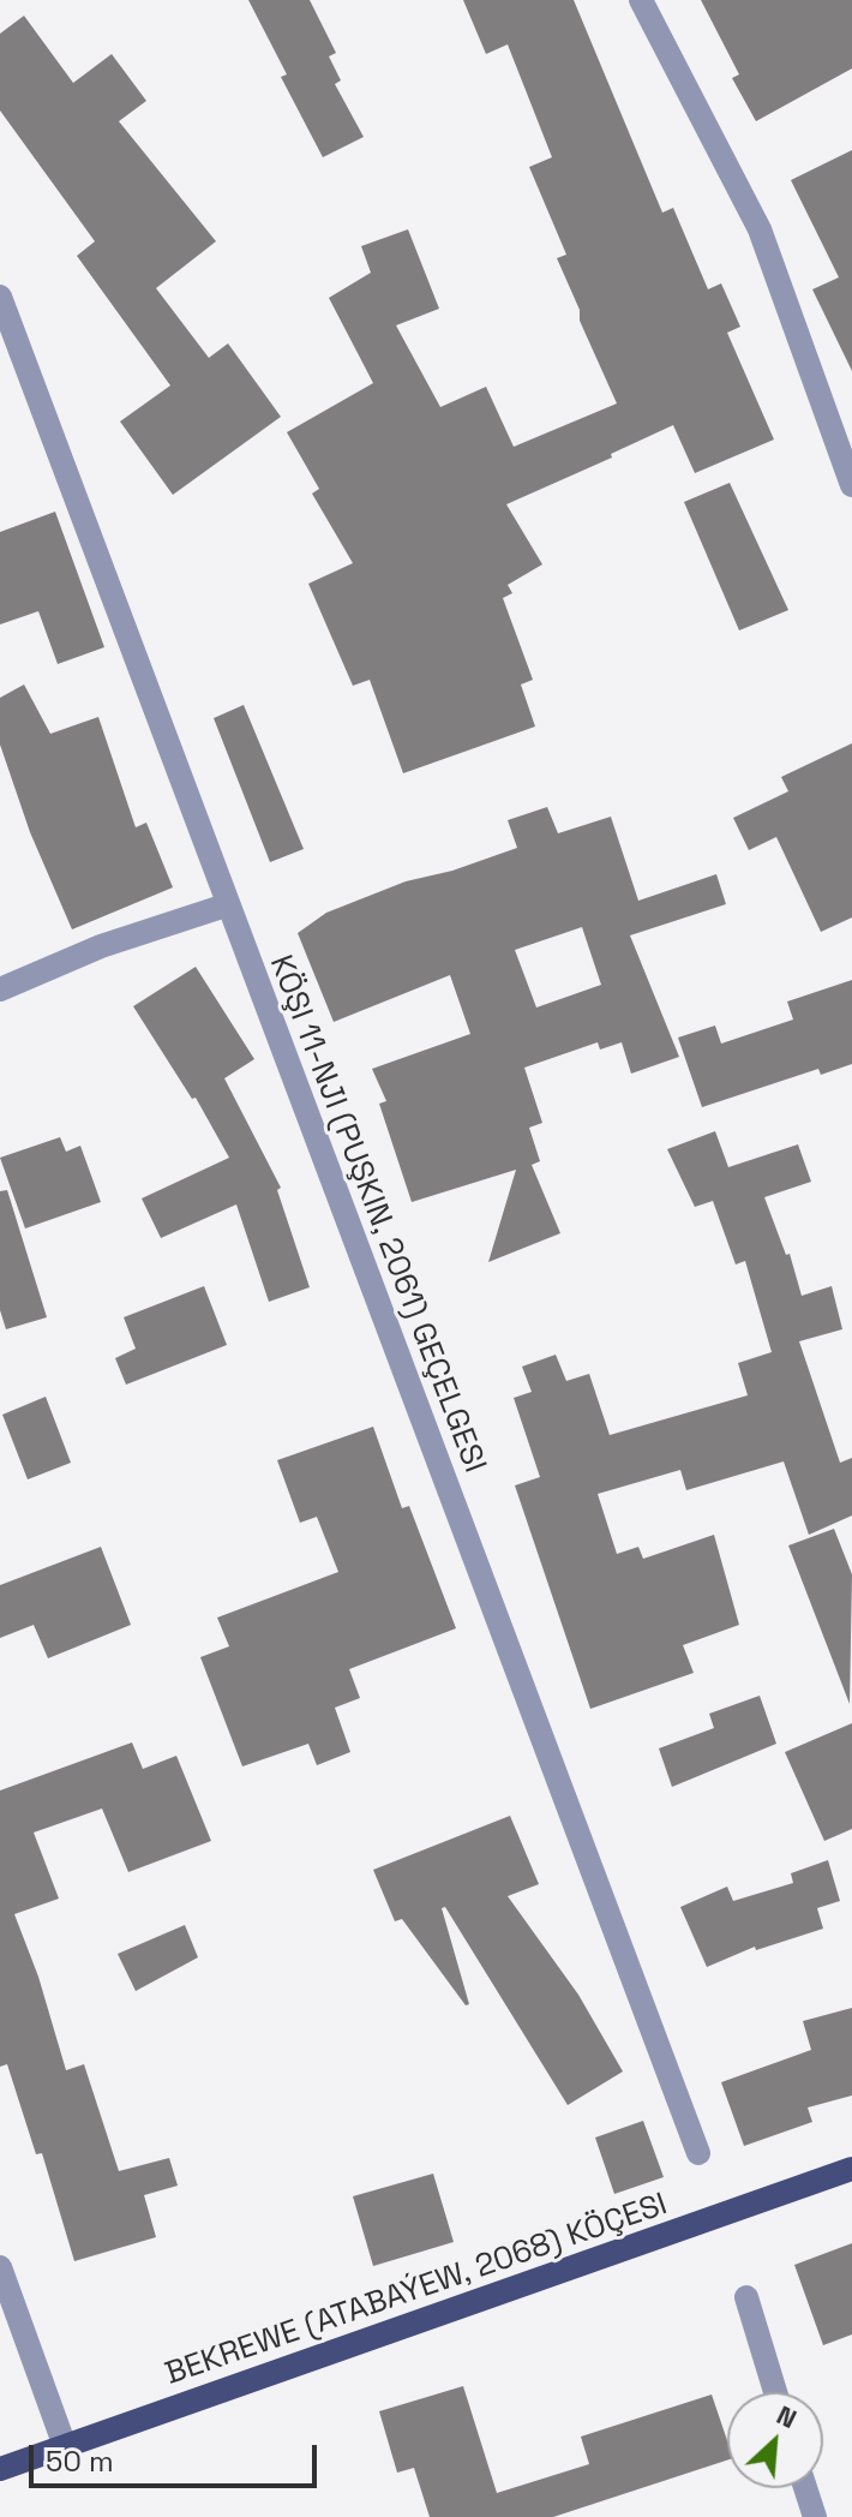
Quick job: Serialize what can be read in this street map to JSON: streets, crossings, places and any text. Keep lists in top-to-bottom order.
{
  "streets": {
    "main road": ["BEKREWE (ATABAÝEW, 2068) KÖÇESI"],
    "street": ["KÖŞI 11-NJI (PUŞKIN, 2061) GEÇELGESI"]
  },
  "scale_bar": "50 m",
  "north": "top right"
}
